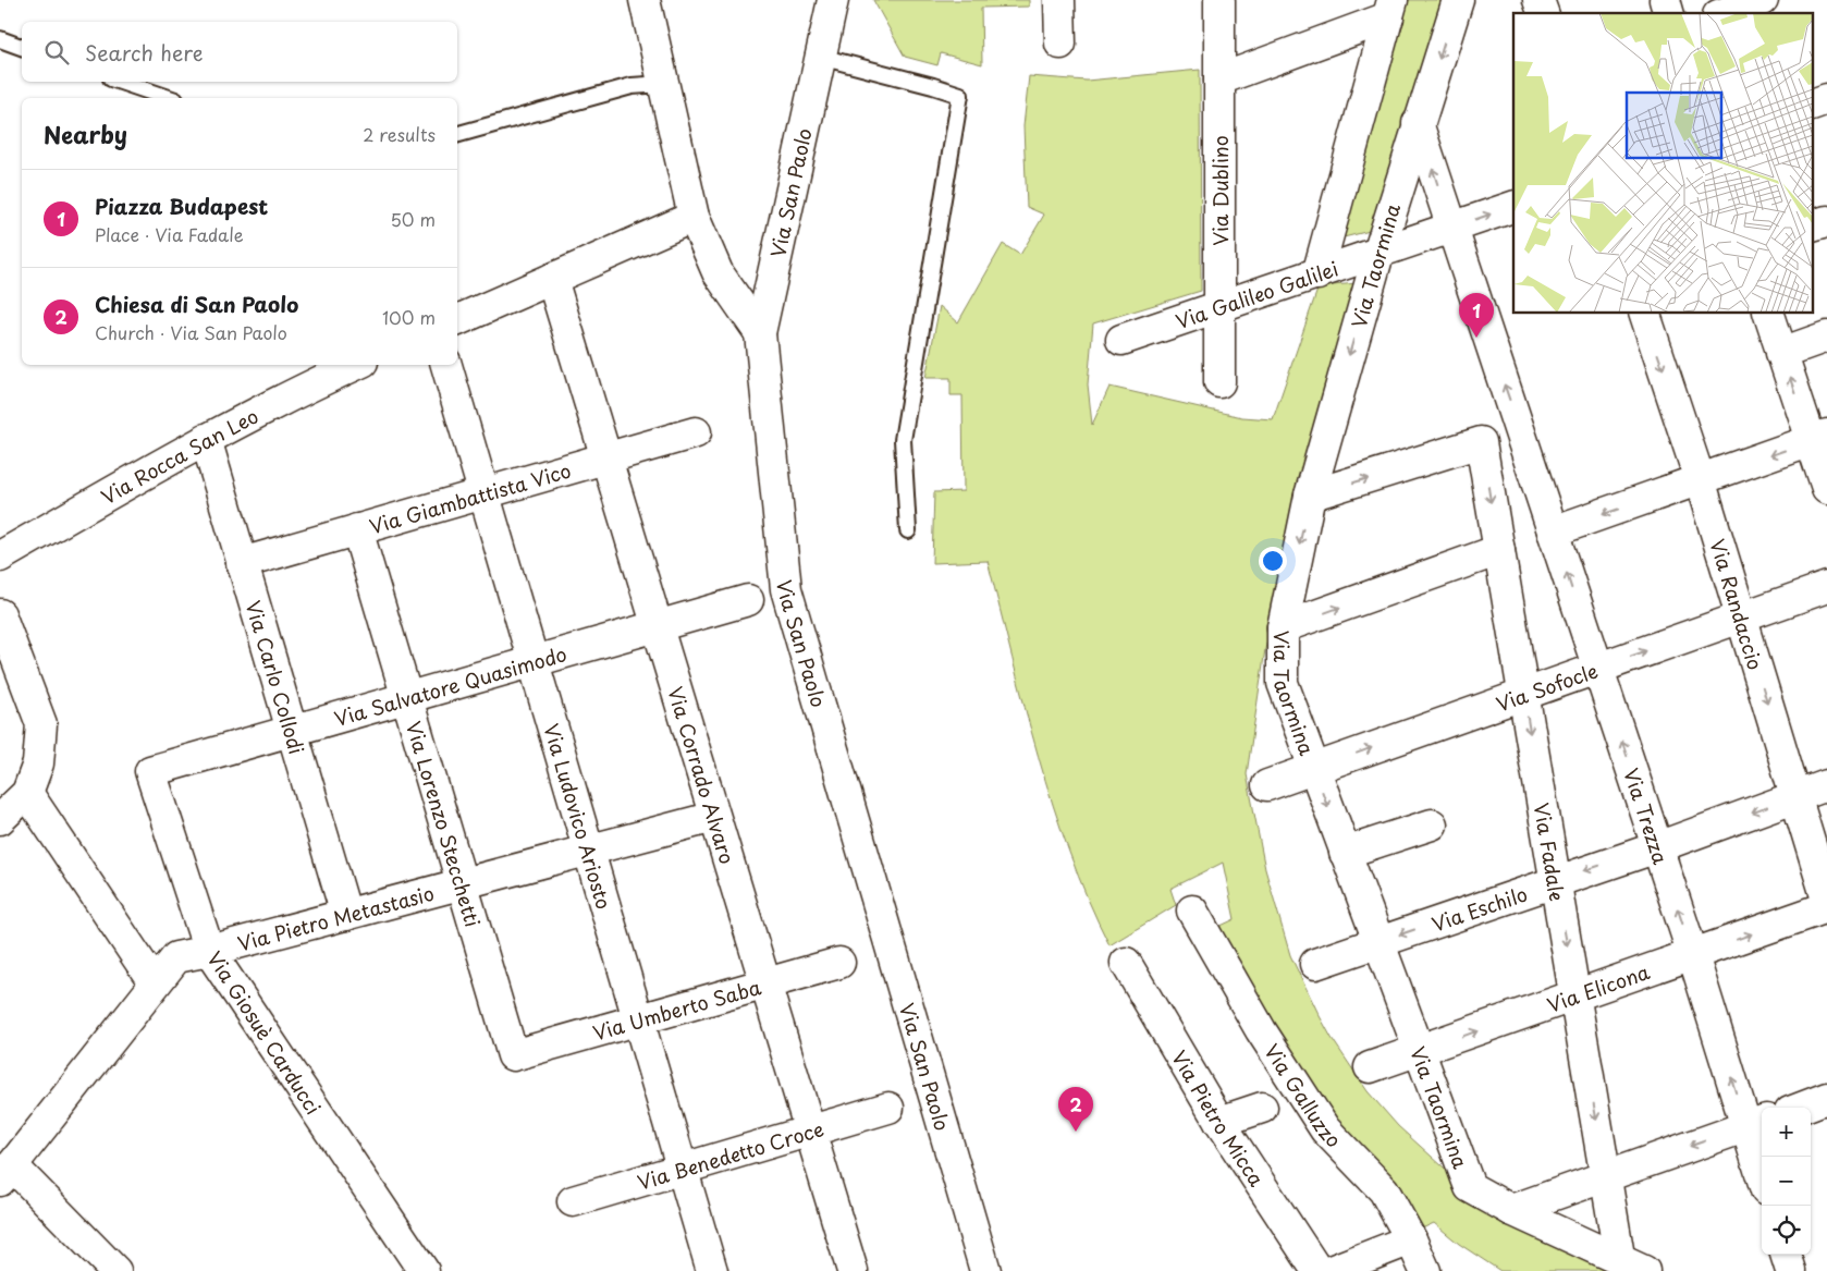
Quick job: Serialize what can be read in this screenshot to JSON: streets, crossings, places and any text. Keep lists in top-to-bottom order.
{
  "streets": {
    "street": [
      "Via Dublino",
      "Via San Paolo",
      "Via Taormina",
      "Via Galileo Galilei",
      "Via Rocca San Leo",
      "Via Giambattista Vico",
      "Via Randaccio",
      "Via Carlo Collodi",
      "Via Salvatore Quasimodo",
      "Via Sofocle",
      "Via Corrado Alvaro",
      "Via Trezza",
      "Via Ludovico Ariosto",
      "Via Lorenzo Stecchetti",
      "Via Fadale",
      "Via Eschilo",
      "Via Pietro Metastasio",
      "Via Elicona",
      "Via Umberto Saba",
      "Via Giosuè Carducci",
      "Via Galluzzo",
      "Via Pietro Micca",
      "Via Benedetto Croce"
    ]
  },
  "crossings": [
    ["Via Dublino", "Via Galileo Galilei"],
    ["Via Taormina", "Via Galileo Galilei"],
    ["Via Taormina", "Via Sofocle"],
    ["Via Taormina", "Via Fadale"],
    ["Via Taormina", "Via Eschilo"],
    ["Via Taormina", "Via Elicona"],
    ["Via Galileo Galilei", "Via Trezza"],
    ["Via Rocca San Leo", "Via Carlo Collodi"],
    ["Via Giambattista Vico", "Via Carlo Collodi"],
    ["Via Giambattista Vico", "Via Corrado Alvaro"],
    ["Via Giambattista Vico", "Via Ludovico Ariosto"],
    ["Via Giambattista Vico", "Via Lorenzo Stecchetti"],
    ["Via Randaccio", "Via Sofocle"],
    ["Via Randaccio", "Via Eschilo"],
    ["Via Carlo Collodi", "Via Salvatore Quasimodo"],
    ["Via Carlo Collodi", "Via Pietro Metastasio"],
    ["Via Salvatore Quasimodo", "Via Corrado Alvaro"],
    ["Via Salvatore Quasimodo", "Via Ludovico Ariosto"],
    ["Via Salvatore Quasimodo", "Via Lorenzo Stecchetti"],
    ["Via Salvatore Quasimodo", "Via Giosuè Carducci"],
    ["Via Sofocle", "Via Trezza"],
    ["Via Sofocle", "Via Fadale"],
    ["Via Corrado Alvaro", "Via Pietro Metastasio"],
    ["Via Corrado Alvaro", "Via Umberto Saba"],
    ["Via Corrado Alvaro", "Via Benedetto Croce"],
    ["Via Trezza", "Via Eschilo"],
    ["Via Trezza", "Via Elicona"],
    ["Via Ludovico Ariosto", "Via Pietro Metastasio"],
    ["Via Ludovico Ariosto", "Via Umberto Saba"],
    ["Via Ludovico Ariosto", "Via Benedetto Croce"],
    ["Via Lorenzo Stecchetti", "Via Pietro Metastasio"],
    ["Via Lorenzo Stecchetti", "Via Umberto Saba"],
    ["Via Fadale", "Via Eschilo"],
    ["Via Fadale", "Via Elicona"],
    ["Via Pietro Metastasio", "Via Giosuè Carducci"]
  ],
  "one_way": ["Via Taormina", "Via Trezza", "Via Eschilo"],
  "page": {
    "search": "Search here",
    "heading": ["Nearby", "2 results"],
    "list": [
      {
        "mark": "1",
        "name": "Piazza Budapest",
        "note": "Place · Via Fadale",
        "value": "50 m"
      },
      {
        "mark": "2",
        "name": "Chiesa di San Paolo",
        "note": "Church · Via San Paolo",
        "value": "100 m"
      }
    ],
    "pins": ["1", "2"],
    "map_buttons": ["+", "−"]
  }
}
